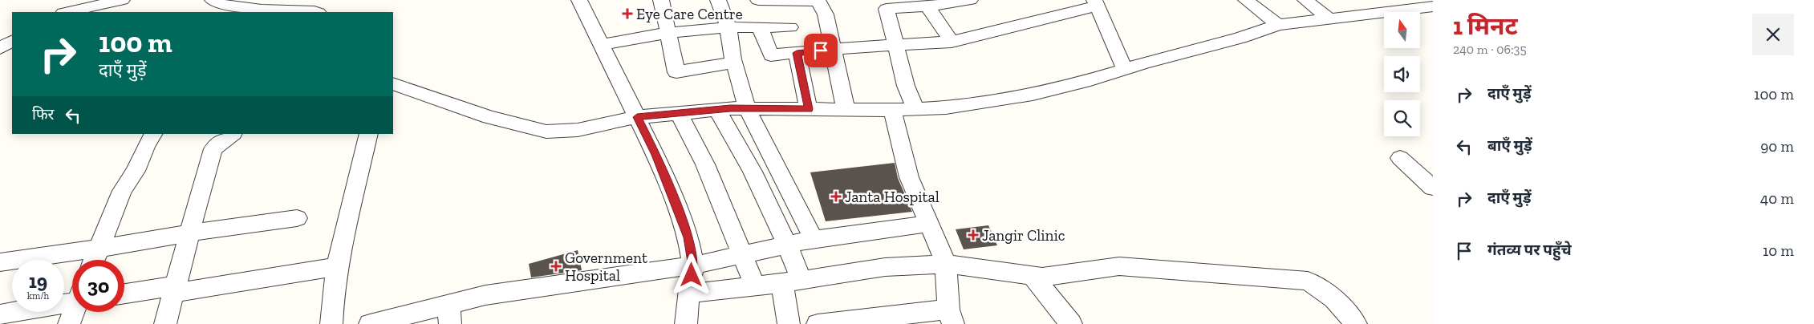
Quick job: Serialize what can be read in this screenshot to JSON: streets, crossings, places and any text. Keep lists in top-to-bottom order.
{
  "places": {
    "health": [
      "Eye Care Centre",
      "Janta Hospital",
      "Jangir Clinic",
      "Government Hospital"
    ]
  },
  "north": "top",
  "page": {
    "heading": ["1 मिनट", "240 m · 06:35"],
    "turn": ["100 m", "दाएँ मुड़ें"],
    "list": [
      {
        "name": "दाएँ मुड़ें",
        "value": "100 m"
      },
      {
        "name": "बाएँ मुड़ें",
        "value": "90 m"
      },
      {
        "name": "दाएँ मुड़ें",
        "value": "40 m"
      },
      {
        "name": "गंतव्य पर पहुँचे",
        "value": "10 m"
      }
    ],
    "then": "फिर",
    "speed": "19 km/h",
    "limit": "30"
  }
}
